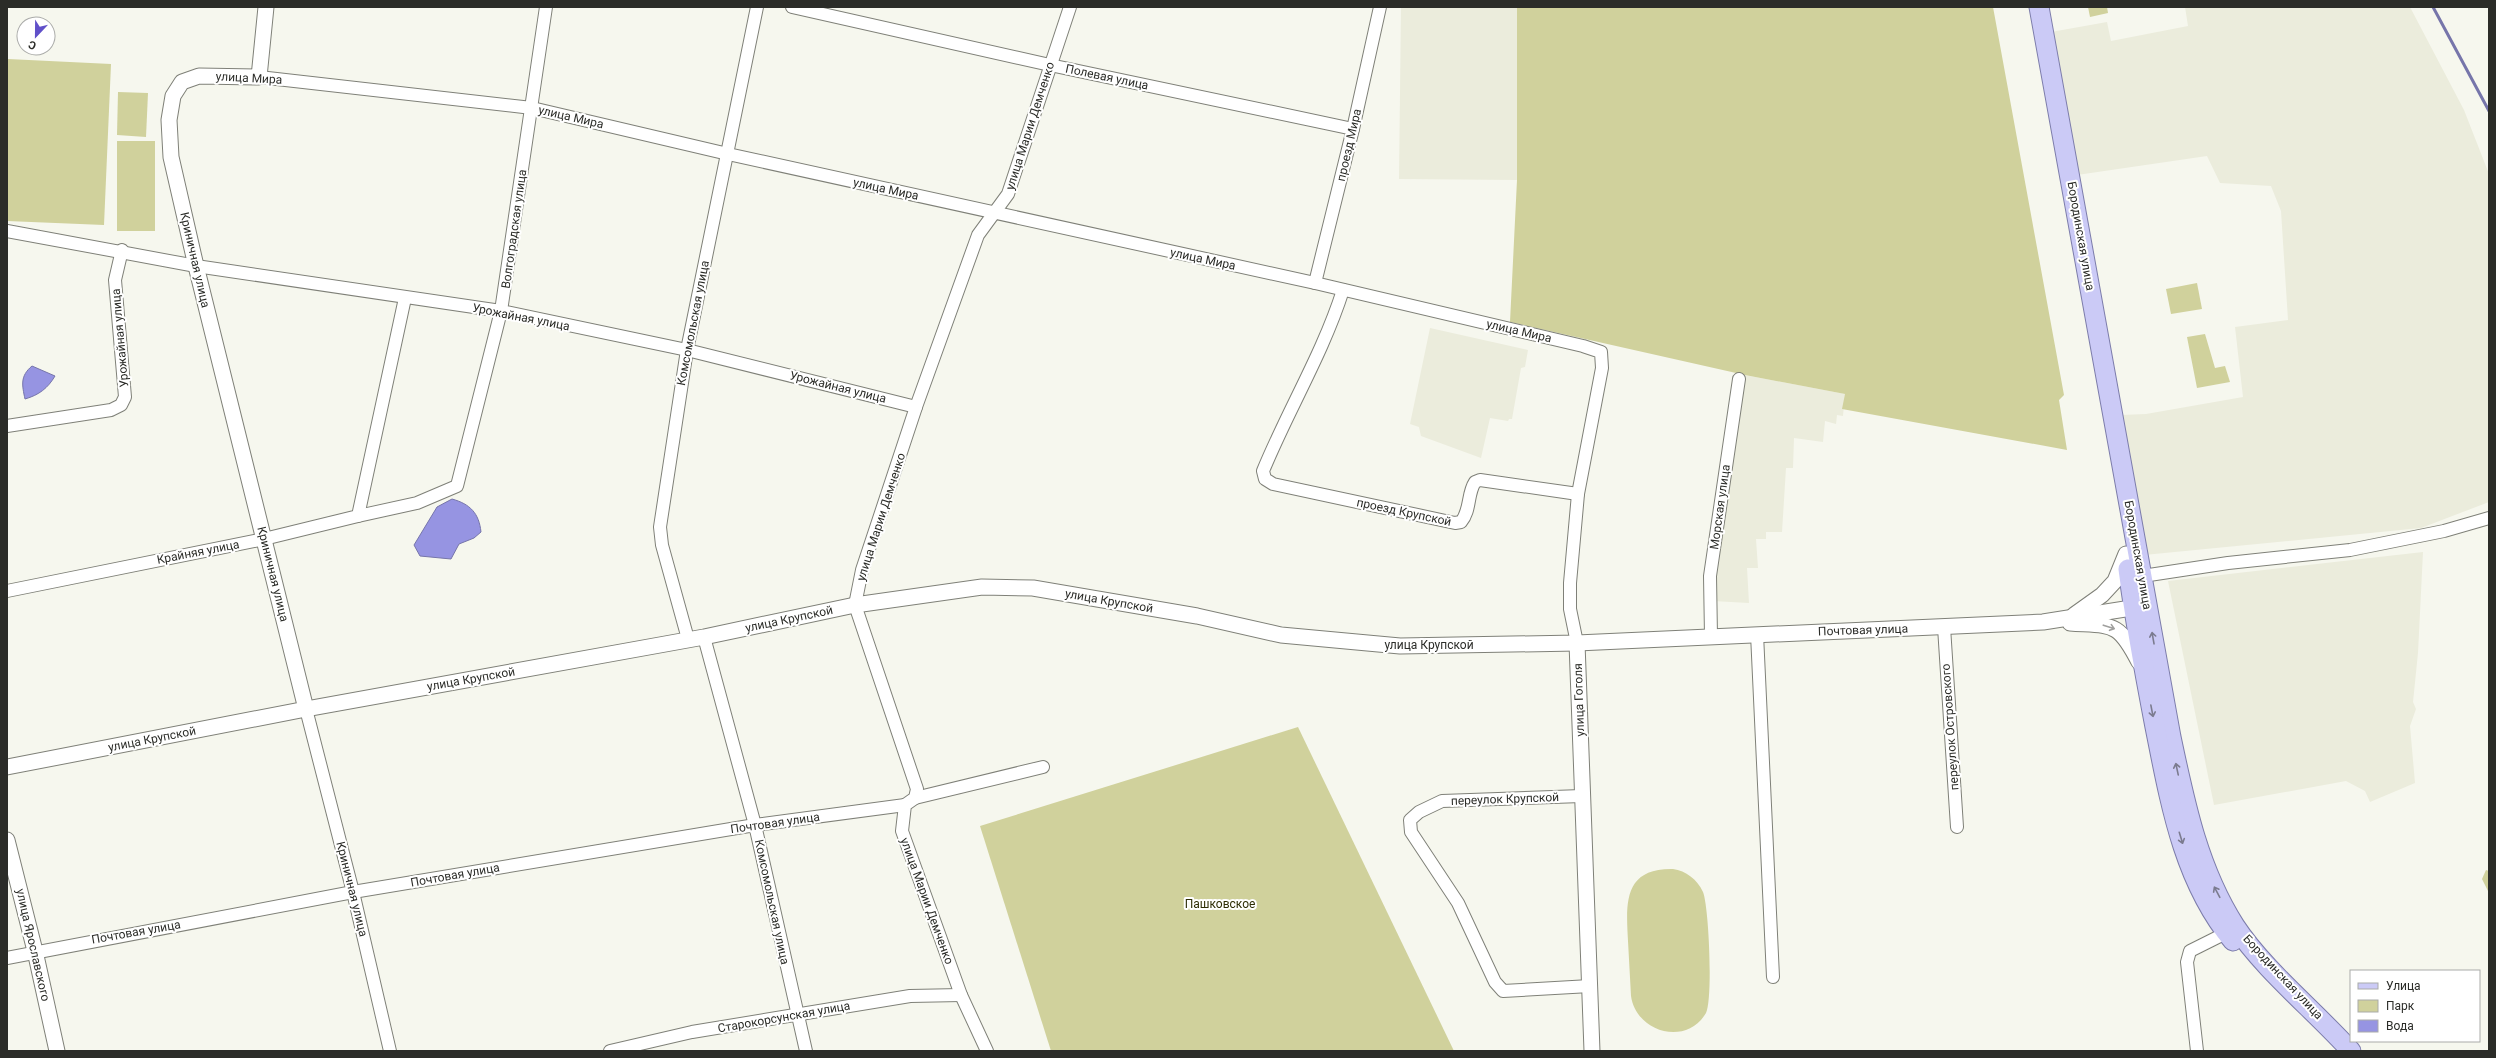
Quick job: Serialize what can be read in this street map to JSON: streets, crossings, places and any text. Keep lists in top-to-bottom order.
{
  "streets": {
    "main road": ["Бородинская улица"],
    "street": [
      "Полевая улица",
      "улица Мира",
      "улица Марии Демченко",
      "проезд Мира",
      "Волгоградская улица",
      "Криничная улица",
      "Урожайная улица",
      "Комсомольская улица",
      "Морская улица",
      "проезд Крупской",
      "Крайняя улица",
      "улица Крупской",
      "Почтовая улица",
      "улица Гоголя",
      "переулок Островского",
      "переулок Крупской",
      "улица Ярославского",
      "Старокорсунская улица"
    ]
  },
  "crossings": [
    ["Полевая улица", "улица Марии Демченко"],
    ["Полевая улица", "проезд Мира"],
    ["улица Мира", "улица Марии Демченко"],
    ["улица Мира", "проезд Мира"],
    ["улица Мира", "Волгоградская улица"],
    ["улица Мира", "Криничная улица"],
    ["улица Мира", "Комсомольская улица"],
    ["улица Мира", "проезд Крупской"],
    ["улица Мира", "улица Гоголя"],
    ["улица Марии Демченко", "Урожайная улица"],
    ["улица Марии Демченко", "улица Крупской"],
    ["улица Марии Демченко", "Почтовая улица"],
    ["улица Марии Демченко", "Старокорсунская улица"],
    ["Волгоградская улица", "Урожайная улица"],
    ["Волгоградская улица", "Крайняя улица"],
    ["Бородинская улица", "Почтовая улица"],
    ["Криничная улица", "Урожайная улица"],
    ["Криничная улица", "Крайняя улица"],
    ["Криничная улица", "улица Крупской"],
    ["Криничная улица", "Почтовая улица"],
    ["Урожайная улица", "Комсомольская улица"],
    ["Комсомольская улица", "улица Крупской"],
    ["Комсомольская улица", "Почтовая улица"],
    ["Комсомольская улица", "Старокорсунская улица"],
    ["Морская улица", "Почтовая улица"],
    ["проезд Крупской", "улица Гоголя"],
    ["улица Крупской", "Почтовая улица"],
    ["улица Крупской", "улица Гоголя"],
    ["Почтовая улица", "улица Гоголя"],
    ["Почтовая улица", "переулок Островского"],
    ["Почтовая улица", "улица Ярославского"],
    ["улица Гоголя", "переулок Крупской"]
  ],
  "parks": ["Пашковское"],
  "legend": ["Улица", "Парк", "Вода"],
  "north": "bottom"
}
